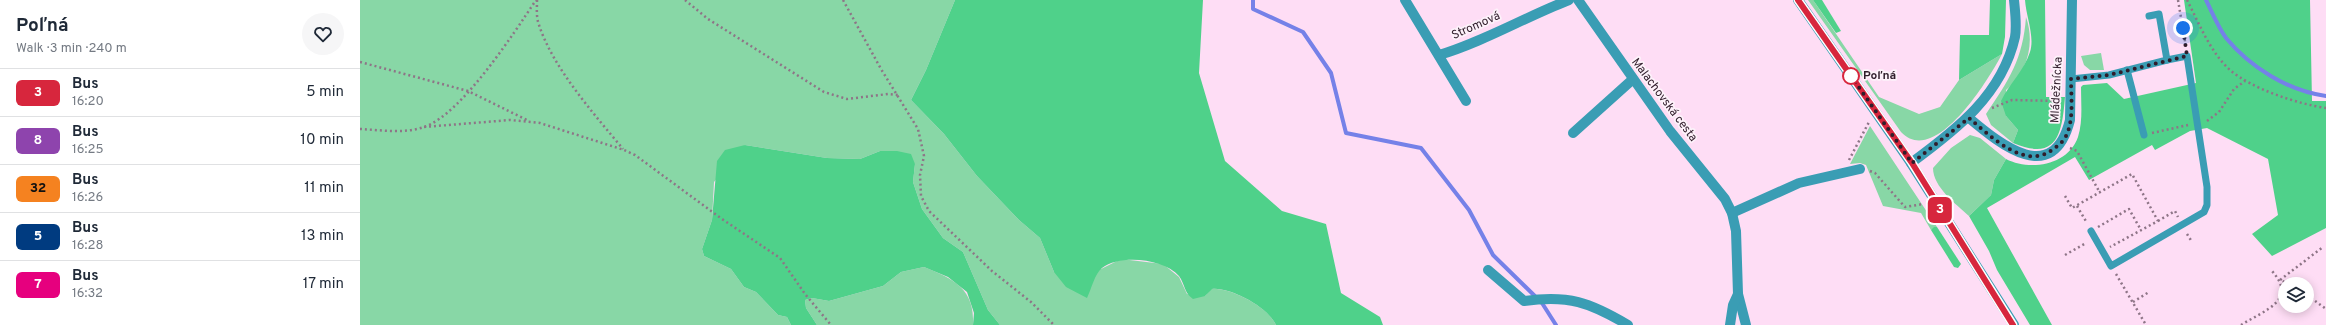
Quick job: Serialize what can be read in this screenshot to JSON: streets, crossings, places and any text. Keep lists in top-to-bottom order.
{
  "streets": {
    "street": ["Stromová", "Mládežnícka", "Malachovská cesta"]
  },
  "places": ["Poľná"],
  "lines": ["bus line 3"],
  "page": {
    "heading": ["Poľná", "Walk · 3 min · 240 m"],
    "on_map": "3",
    "list": [
      {
        "mark": "3",
        "name": "Bus",
        "note": "16:20",
        "value": "5 min"
      },
      {
        "mark": "8",
        "name": "Bus",
        "note": "16:25",
        "value": "10 min"
      },
      {
        "mark": "32",
        "name": "Bus",
        "note": "16:26",
        "value": "11 min"
      },
      {
        "mark": "5",
        "name": "Bus",
        "note": "16:28",
        "value": "13 min"
      },
      {
        "mark": "7",
        "name": "Bus",
        "note": "16:32",
        "value": "17 min"
      }
    ]
  }
}
